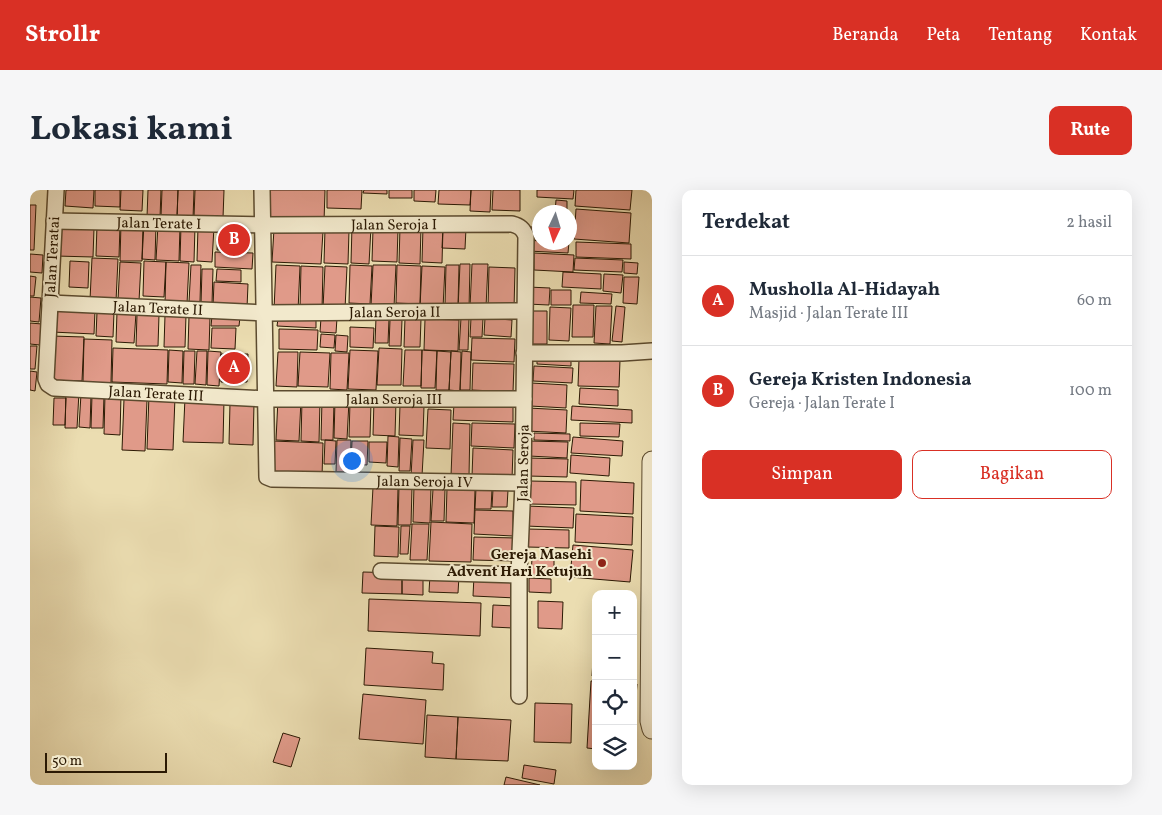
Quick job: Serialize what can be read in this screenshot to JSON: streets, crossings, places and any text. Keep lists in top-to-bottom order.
{
  "streets": {
    "street": [
      "Jalan Terate I",
      "Jalan Seroja I",
      "Jalan Teratai",
      "Jalan Terate II",
      "Jalan Seroja II",
      "Jalan Terate III",
      "Jalan Seroja III",
      "Jalan Seroja",
      "Jalan Seroja IV"
    ]
  },
  "crossings": [
    ["Jalan Terate I", "Jalan Seroja I"],
    ["Jalan Terate I", "Jalan Teratai"],
    ["Jalan Seroja I", "Jalan Seroja"],
    ["Jalan Teratai", "Jalan Terate II"],
    ["Jalan Teratai", "Jalan Terate III"],
    ["Jalan Terate II", "Jalan Seroja II"],
    ["Jalan Seroja II", "Jalan Seroja"],
    ["Jalan Terate III", "Jalan Seroja III"],
    ["Jalan Terate III", "Jalan Seroja IV"],
    ["Jalan Seroja III", "Jalan Seroja"],
    ["Jalan Seroja III", "Jalan Seroja IV"],
    ["Jalan Seroja", "Jalan Seroja IV"]
  ],
  "places": ["Gereja Masehi Advent Hari Ketujuh"],
  "scale_bar": "50 m",
  "north": "bottom",
  "page": {
    "header": "Strollr",
    "nav": [
      "Beranda",
      "Peta",
      "Tentang",
      "Kontak"
    ],
    "title": "Lokasi kami",
    "buttons": [
      "Rute",
      ["Simpan", "Bagikan"]
    ],
    "heading": ["Terdekat", "2 hasil"],
    "pins": ["B", "A"],
    "list": [
      {
        "mark": "A",
        "name": "Musholla Al-Hidayah",
        "note": "Masjid · Jalan Terate III",
        "value": "60 m"
      },
      {
        "mark": "B",
        "name": "Gereja Kristen Indonesia",
        "note": "Gereja · Jalan Terate I",
        "value": "100 m"
      }
    ],
    "map_buttons": ["+", "−"],
    "scale": "50 m"
  }
}
